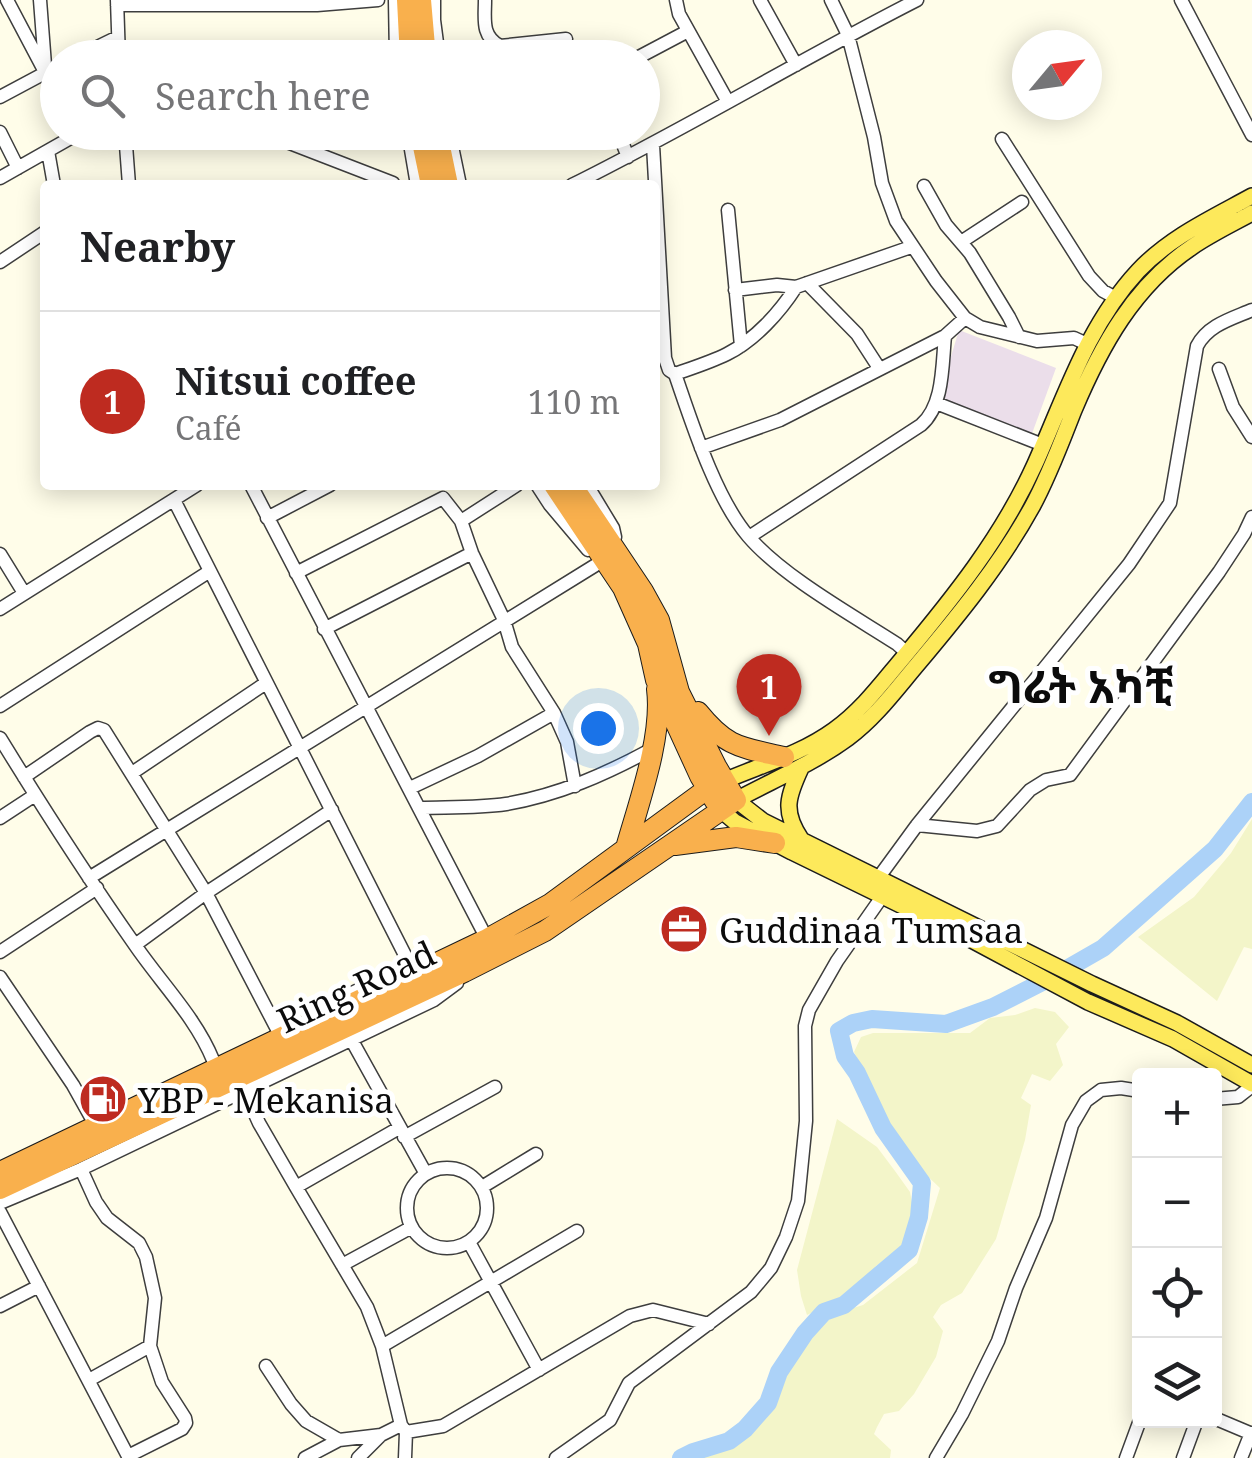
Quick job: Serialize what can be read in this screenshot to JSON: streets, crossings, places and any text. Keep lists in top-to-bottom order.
{
  "streets": {
    "highway": ["Ring Road"]
  },
  "districts": ["ግሬት አካቺ"],
  "places": {
    "office": ["Guddinaa Tumsaa"],
    "fuel station": ["YBP - Mekanisa"]
  },
  "north": "top right",
  "page": {
    "search": "Search here",
    "heading": "Nearby",
    "list": [
      {
        "mark": "1",
        "name": "Nitsui coffee",
        "note": "Café",
        "value": "110 m"
      }
    ],
    "pins": "1",
    "map_buttons": ["+", "−"]
  }
}
